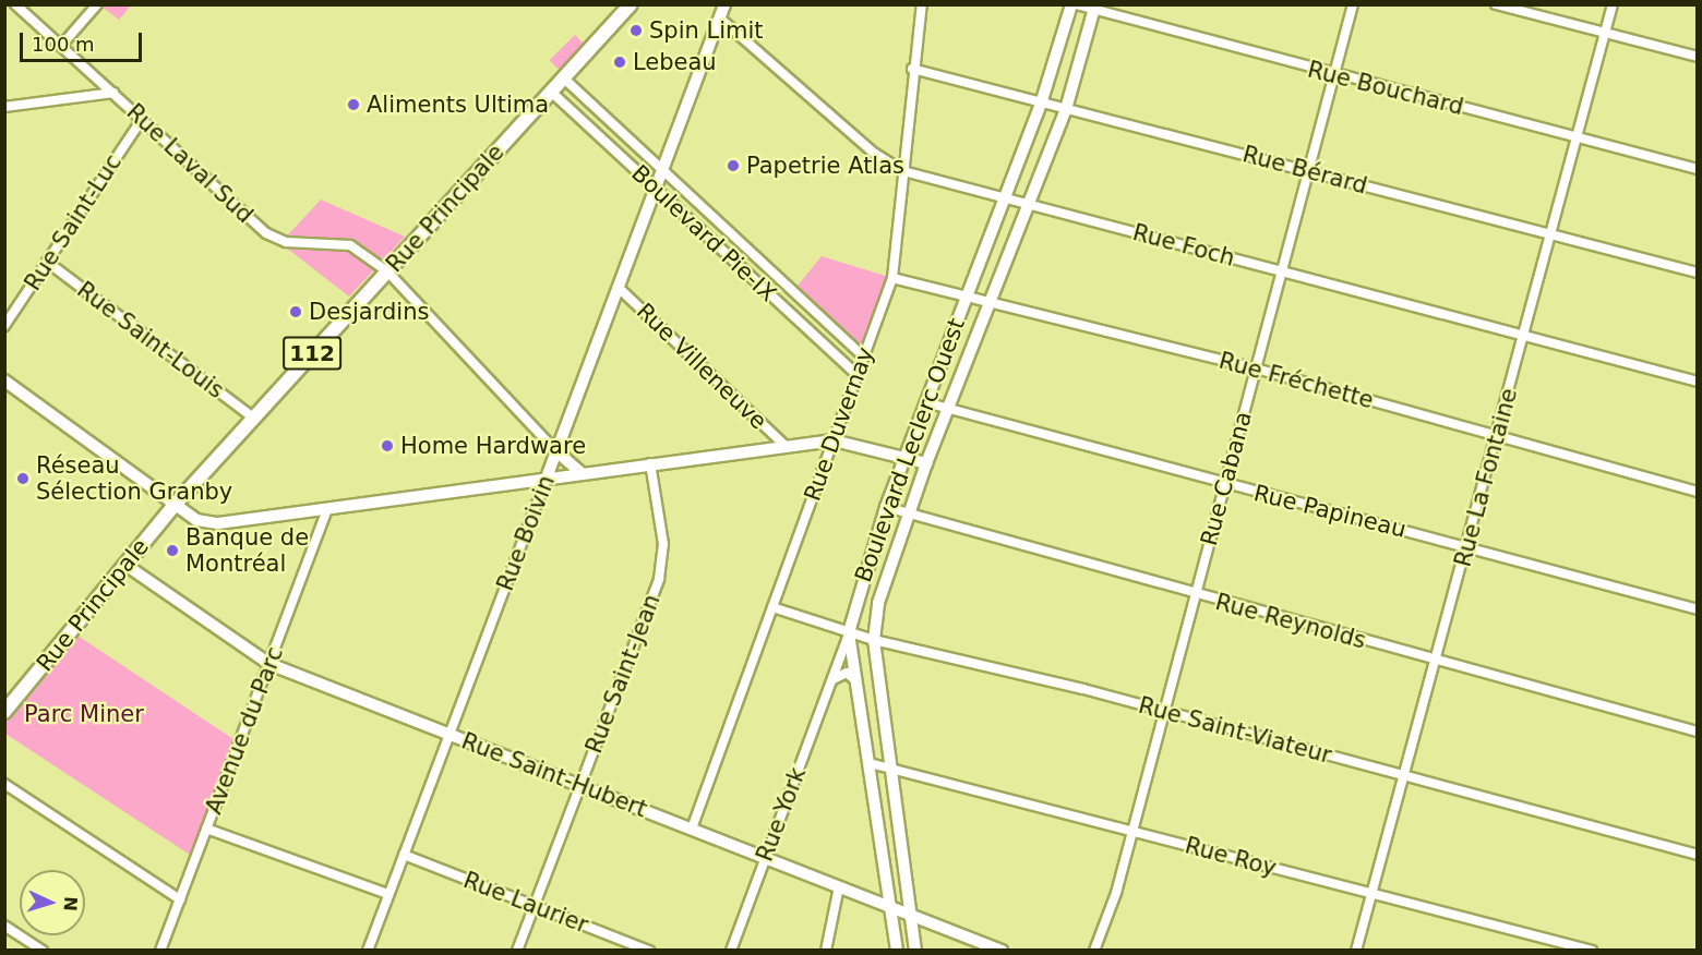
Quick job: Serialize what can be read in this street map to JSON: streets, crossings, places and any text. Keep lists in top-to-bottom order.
{
  "streets": {
    "main road": ["Rue Principale", "112"],
    "street": [
      "Rue Bouchard",
      "Rue Laval Sud",
      "Rue Bérard",
      "Rue Saint-Luc",
      "Boulevard Pie-IX",
      "Rue Foch",
      "Rue Saint-Louis",
      "Rue Villeneuve",
      "Rue Fréchette",
      "Rue Duvernay",
      "Boulevard Leclerc Ouest",
      "Rue La Fontaine",
      "Rue Cabana",
      "Rue Papineau",
      "Rue Boivin",
      "Rue Reynolds",
      "Rue Saint-Jean",
      "Avenue du Parc",
      "Rue Saint-Viateur",
      "Rue Saint-Hubert",
      "Rue York",
      "Rue Roy",
      "Rue Laurier"
    ]
  },
  "crossings": [
    ["Rue Bouchard", "Boulevard Leclerc Ouest"],
    ["Rue Bouchard", "Rue La Fontaine"],
    ["Rue Bouchard", "Rue Cabana"],
    ["Rue Laval Sud", "Rue Principale"],
    ["Rue Laval Sud", "Rue Saint-Luc"],
    ["Rue Laval Sud", "Rue Boivin"],
    ["Rue Bérard", "Rue Duvernay"],
    ["Rue Bérard", "Boulevard Leclerc Ouest"],
    ["Rue Bérard", "Rue La Fontaine"],
    ["Rue Bérard", "Rue Cabana"],
    ["Rue Principale", "Boulevard Pie-IX"],
    ["Rue Principale", "Rue Saint-Louis"],
    ["Rue Principale", "Rue Saint-Hubert"],
    ["Rue Saint-Luc", "Rue Saint-Louis"],
    ["Boulevard Pie-IX", "Rue Duvernay"],
    ["Boulevard Pie-IX", "Rue Boivin"],
    ["Rue Foch", "Rue Duvernay"],
    ["Rue Foch", "Boulevard Leclerc Ouest"],
    ["Rue Foch", "Rue La Fontaine"],
    ["Rue Foch", "Rue Cabana"],
    ["Rue Foch", "Rue Boivin"],
    ["Rue Villeneuve", "Rue Boivin"],
    ["Rue Fréchette", "Rue Duvernay"],
    ["Rue Fréchette", "Boulevard Leclerc Ouest"],
    ["Rue Fréchette", "Rue La Fontaine"],
    ["Rue Fréchette", "Rue Cabana"],
    ["Rue Duvernay", "Rue Saint-Viateur"],
    ["Rue Duvernay", "Rue Saint-Hubert"],
    ["Boulevard Leclerc Ouest", "Rue Papineau"],
    ["Boulevard Leclerc Ouest", "Rue Reynolds"],
    ["Boulevard Leclerc Ouest", "Rue Saint-Viateur"],
    ["Boulevard Leclerc Ouest", "Rue Saint-Hubert"],
    ["Boulevard Leclerc Ouest", "Rue York"],
    ["Boulevard Leclerc Ouest", "Rue Roy"],
    ["Rue La Fontaine", "Rue Papineau"],
    ["Rue La Fontaine", "Rue Reynolds"],
    ["Rue La Fontaine", "Rue Saint-Viateur"],
    ["Rue La Fontaine", "Rue Roy"],
    ["Rue Cabana", "Rue Papineau"],
    ["Rue Cabana", "Rue Reynolds"],
    ["Rue Cabana", "Rue Saint-Viateur"],
    ["Rue Cabana", "Rue Roy"],
    ["Rue Boivin", "Rue Saint-Hubert"],
    ["Rue Boivin", "Rue Laurier"],
    ["Rue Saint-Jean", "Rue Saint-Hubert"],
    ["Rue Saint-Jean", "Rue Laurier"],
    ["Avenue du Parc", "Rue Saint-Hubert"],
    ["Rue Saint-Viateur", "Rue York"],
    ["Rue Saint-Hubert", "Rue York"]
  ],
  "parks": ["Parc Miner"],
  "places": [
    "Spin Limit",
    "Lebeau",
    "Aliments Ultima",
    "Papetrie Atlas",
    "Desjardins",
    "Home Hardware",
    "Réseau Sélection Granby",
    "Banque de Montréal"
  ],
  "scale_bar": "100 m",
  "north": "right"
}
